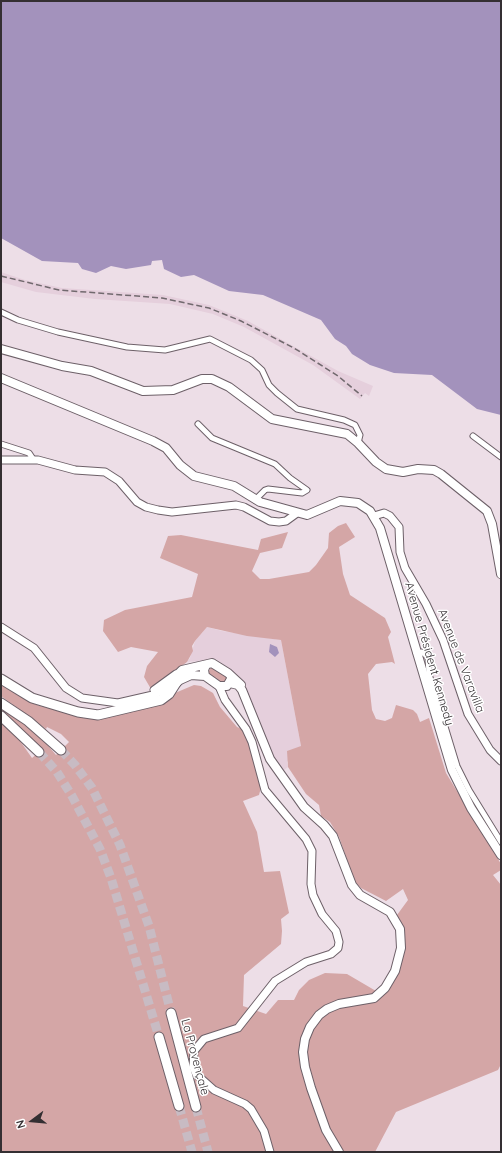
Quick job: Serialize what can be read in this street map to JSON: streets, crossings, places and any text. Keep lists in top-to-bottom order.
{
  "streets": {
    "highway": ["La Provençale"],
    "main road": ["Avenue Président Kennedy", "Avenue de Varavilla"]
  },
  "crossings": [
    ["Avenue Président Kennedy", "Avenue de Varavilla"]
  ],
  "north": "left"
}
